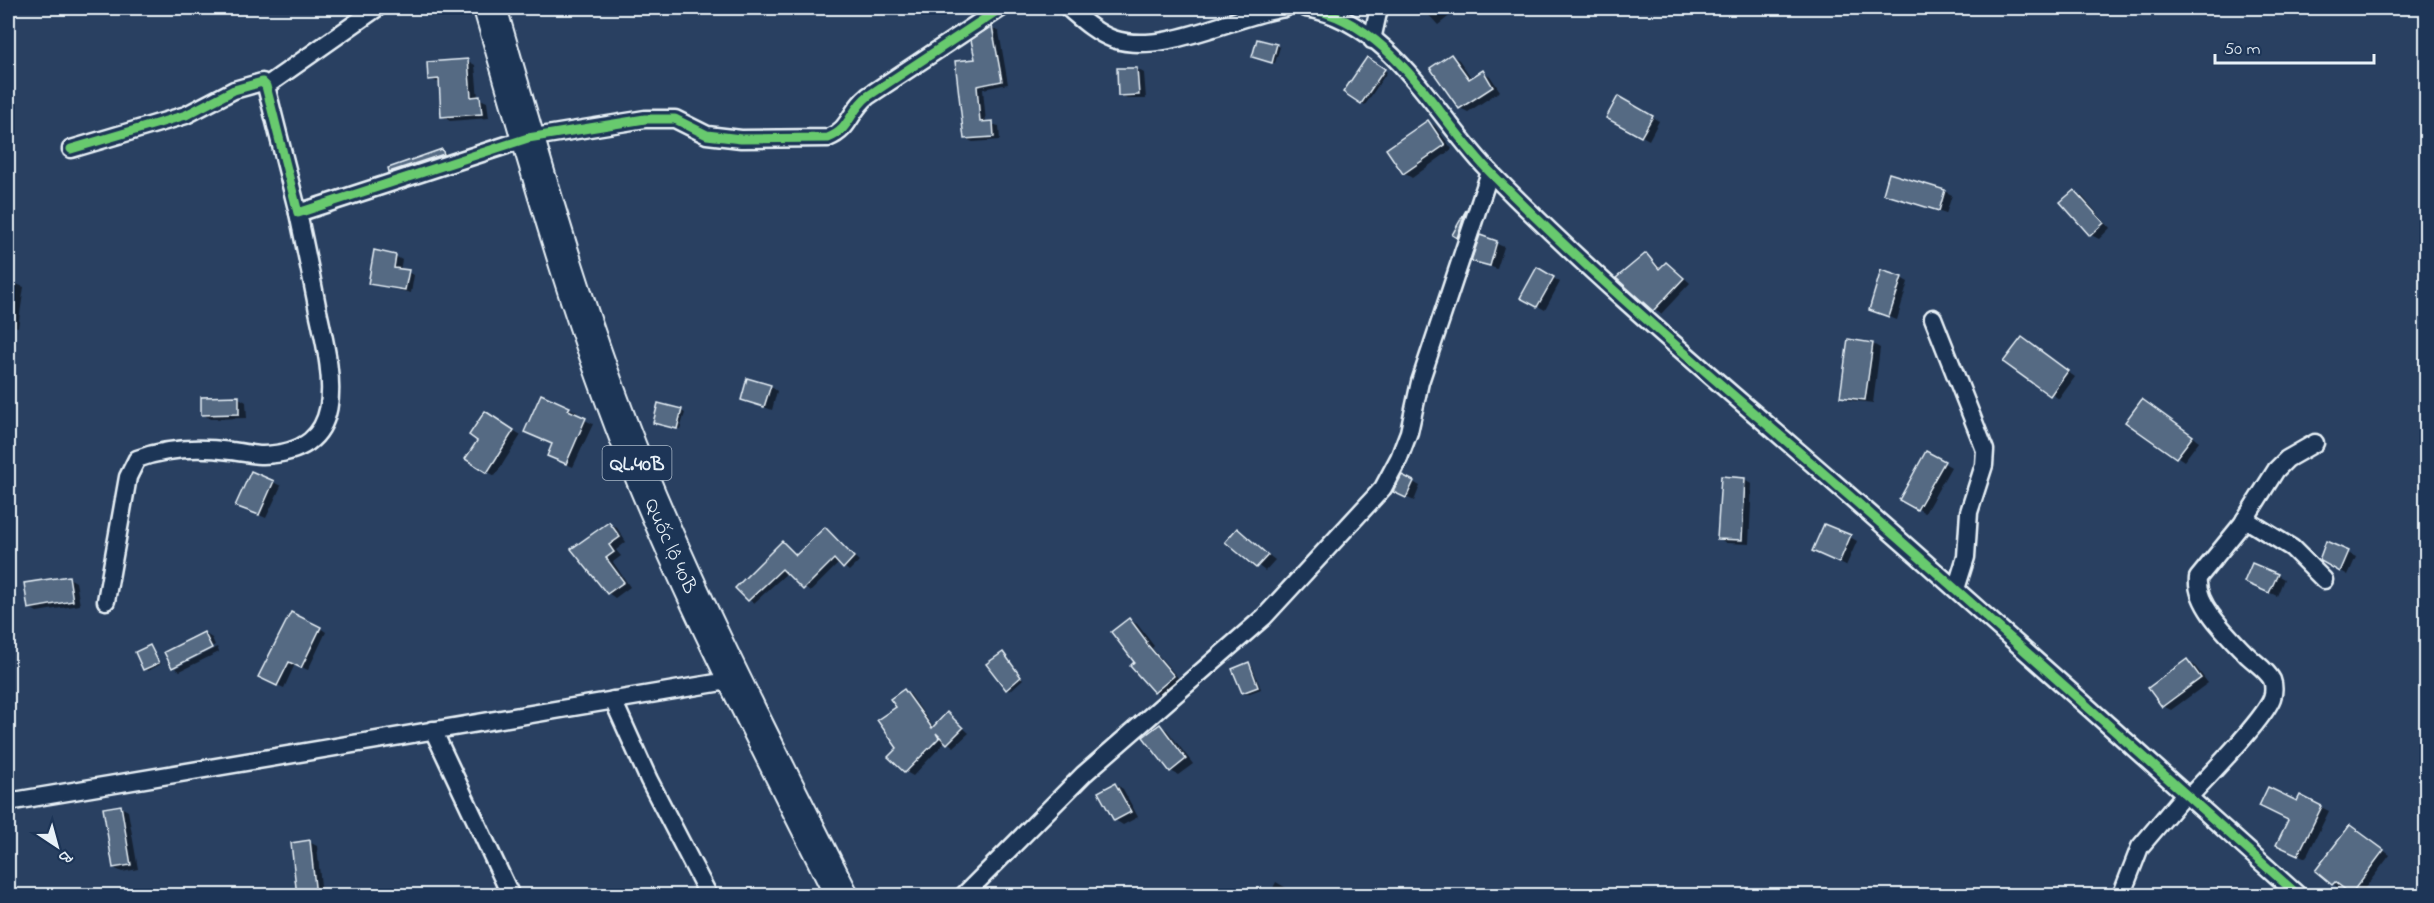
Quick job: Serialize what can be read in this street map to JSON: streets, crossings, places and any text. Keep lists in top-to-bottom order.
{
  "streets": {
    "highway": ["QL.40B", "Quốc lộ 40B"]
  },
  "scale_bar": "50 m",
  "north": "bottom right"
}
